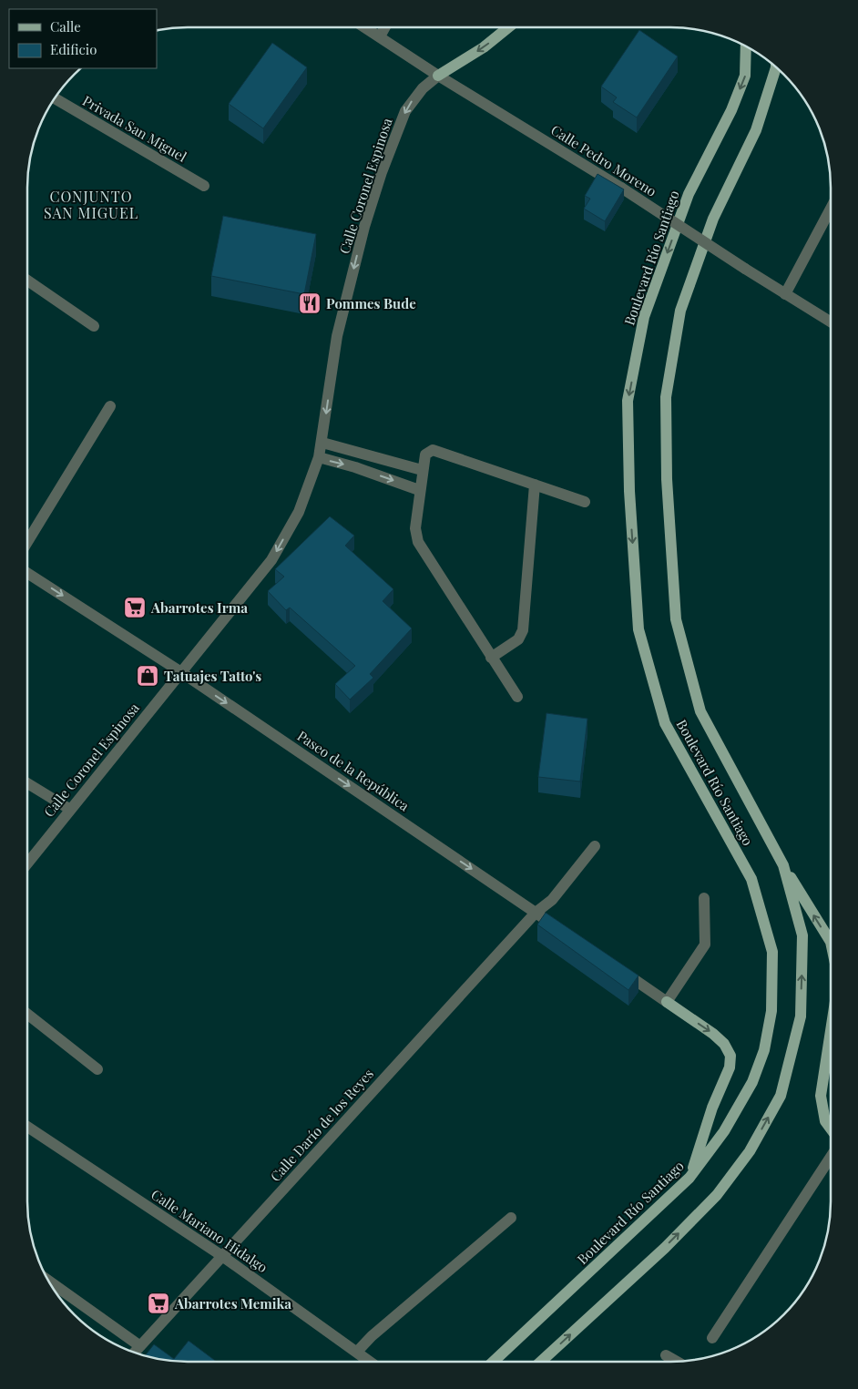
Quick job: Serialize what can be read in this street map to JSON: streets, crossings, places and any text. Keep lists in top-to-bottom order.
{
  "streets": {
    "main road": ["Boulevard Río Santiago"],
    "street": [
      "Privada San Miguel",
      "Calle Pedro Moreno",
      "Calle Coronel Espinosa",
      "Paseo de la República",
      "Calle Darío de los Reyes",
      "Calle Mariano Hidalgo"
    ]
  },
  "crossings": [
    ["Calle Pedro Moreno", "Calle Coronel Espinosa"],
    ["Calle Coronel Espinosa", "Paseo de la República"],
    ["Paseo de la República", "Calle Darío de los Reyes"],
    ["Calle Darío de los Reyes", "Calle Mariano Hidalgo"]
  ],
  "one_way": ["Calle Coronel Espinosa", "Paseo de la República"],
  "districts": ["CONJUNTO SAN MIGUEL"],
  "places": {
    "restaurant": ["Pommes Bude"],
    "supermarket": ["Abarrotes Irma", "Abarrotes Memika"],
    "shop": ["Tatuajes Tatto's"]
  },
  "legend": ["Calle", "Edificio"]
}
